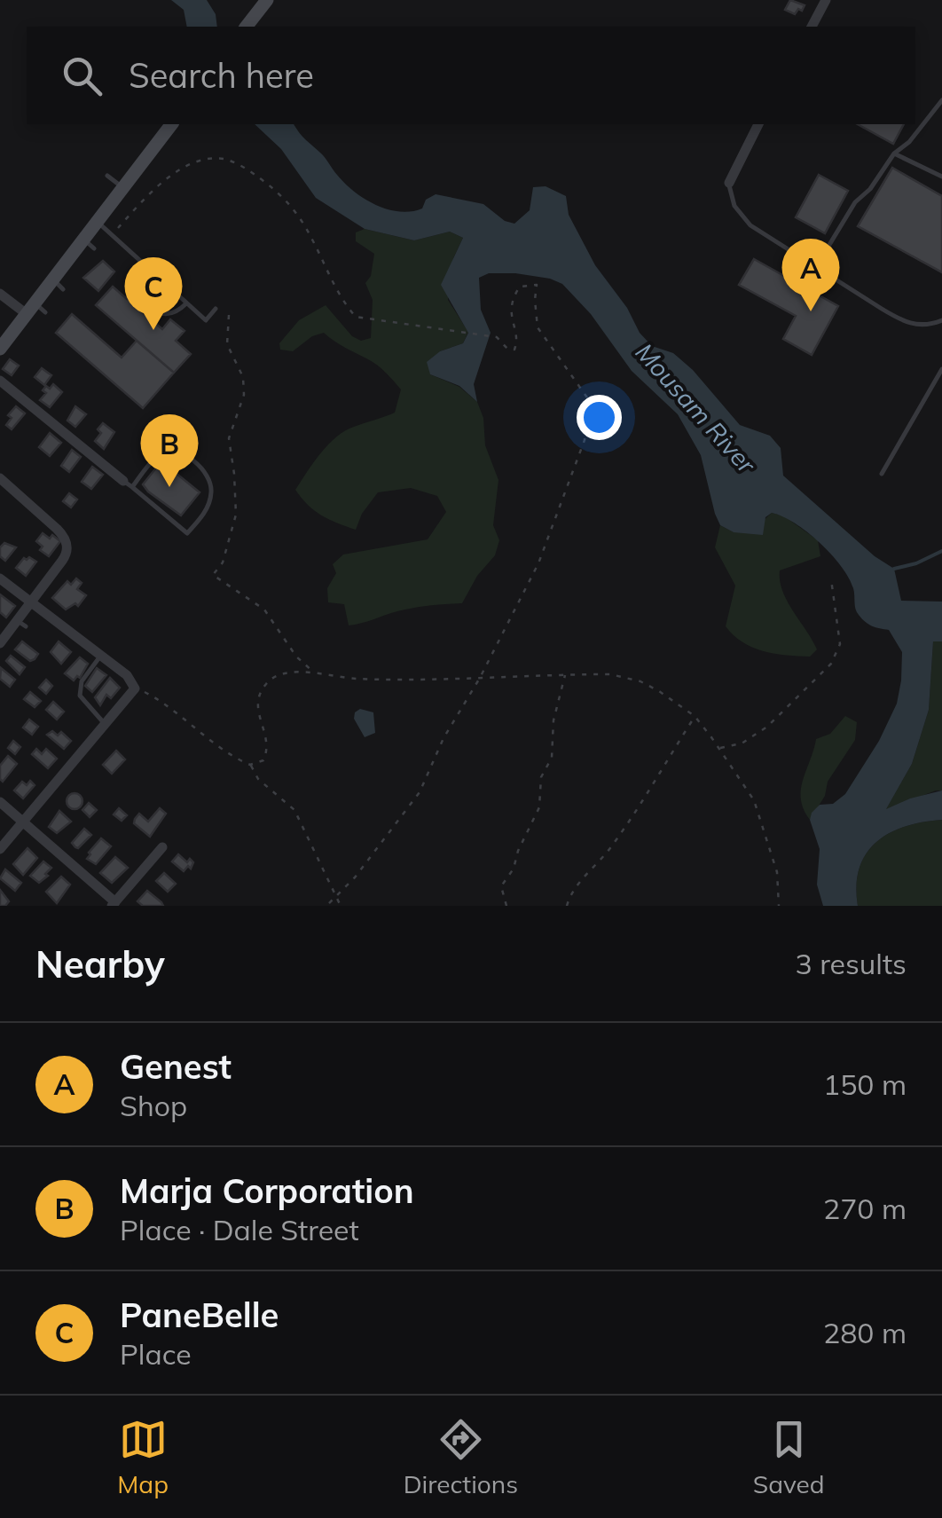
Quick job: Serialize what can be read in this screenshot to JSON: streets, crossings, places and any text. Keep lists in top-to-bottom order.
{
  "water": ["Mousam River"],
  "page": {
    "search": "Search here",
    "pins": ["A", "C", "B"],
    "heading": ["Nearby", "3 results"],
    "list": [
      {
        "mark": "A",
        "name": "Genest",
        "note": "Shop",
        "value": "150 m"
      },
      {
        "mark": "B",
        "name": "Marja Corporation",
        "note": "Place · Dale Street",
        "value": "270 m"
      },
      {
        "mark": "C",
        "name": "PaneBelle",
        "note": "Place",
        "value": "280 m"
      }
    ],
    "nav": ["Map", "Directions", "Saved"]
  }
}
